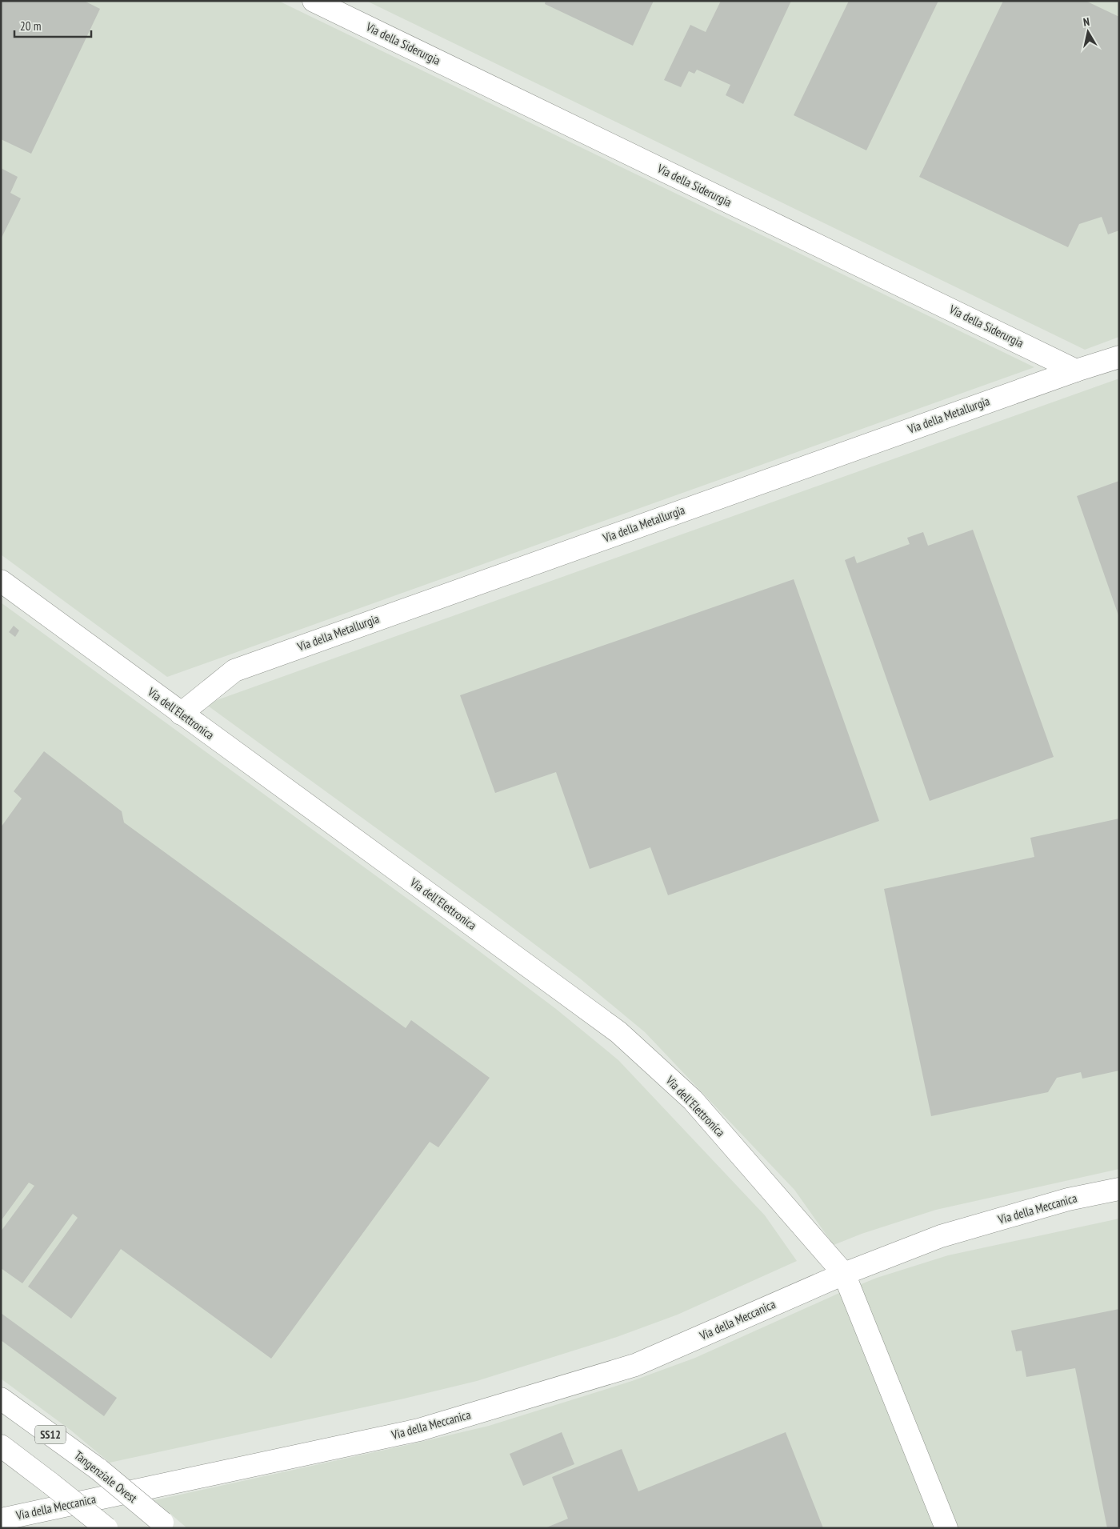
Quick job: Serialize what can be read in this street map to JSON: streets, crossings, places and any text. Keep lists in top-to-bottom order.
{
  "streets": {
    "main road": [
      "Via della Siderurgia",
      "Via della Metallurgia",
      "Via dell'Elettronica",
      "Via della Meccanica",
      "SS12",
      "Tangenziale Ovest"
    ]
  },
  "crossings": [
    ["Via della Siderurgia", "Via della Metallurgia"],
    ["Via della Metallurgia", "Via dell'Elettronica"],
    ["Via dell'Elettronica", "Via della Meccanica"]
  ],
  "scale_bar": "20 m",
  "north": "top"
}
